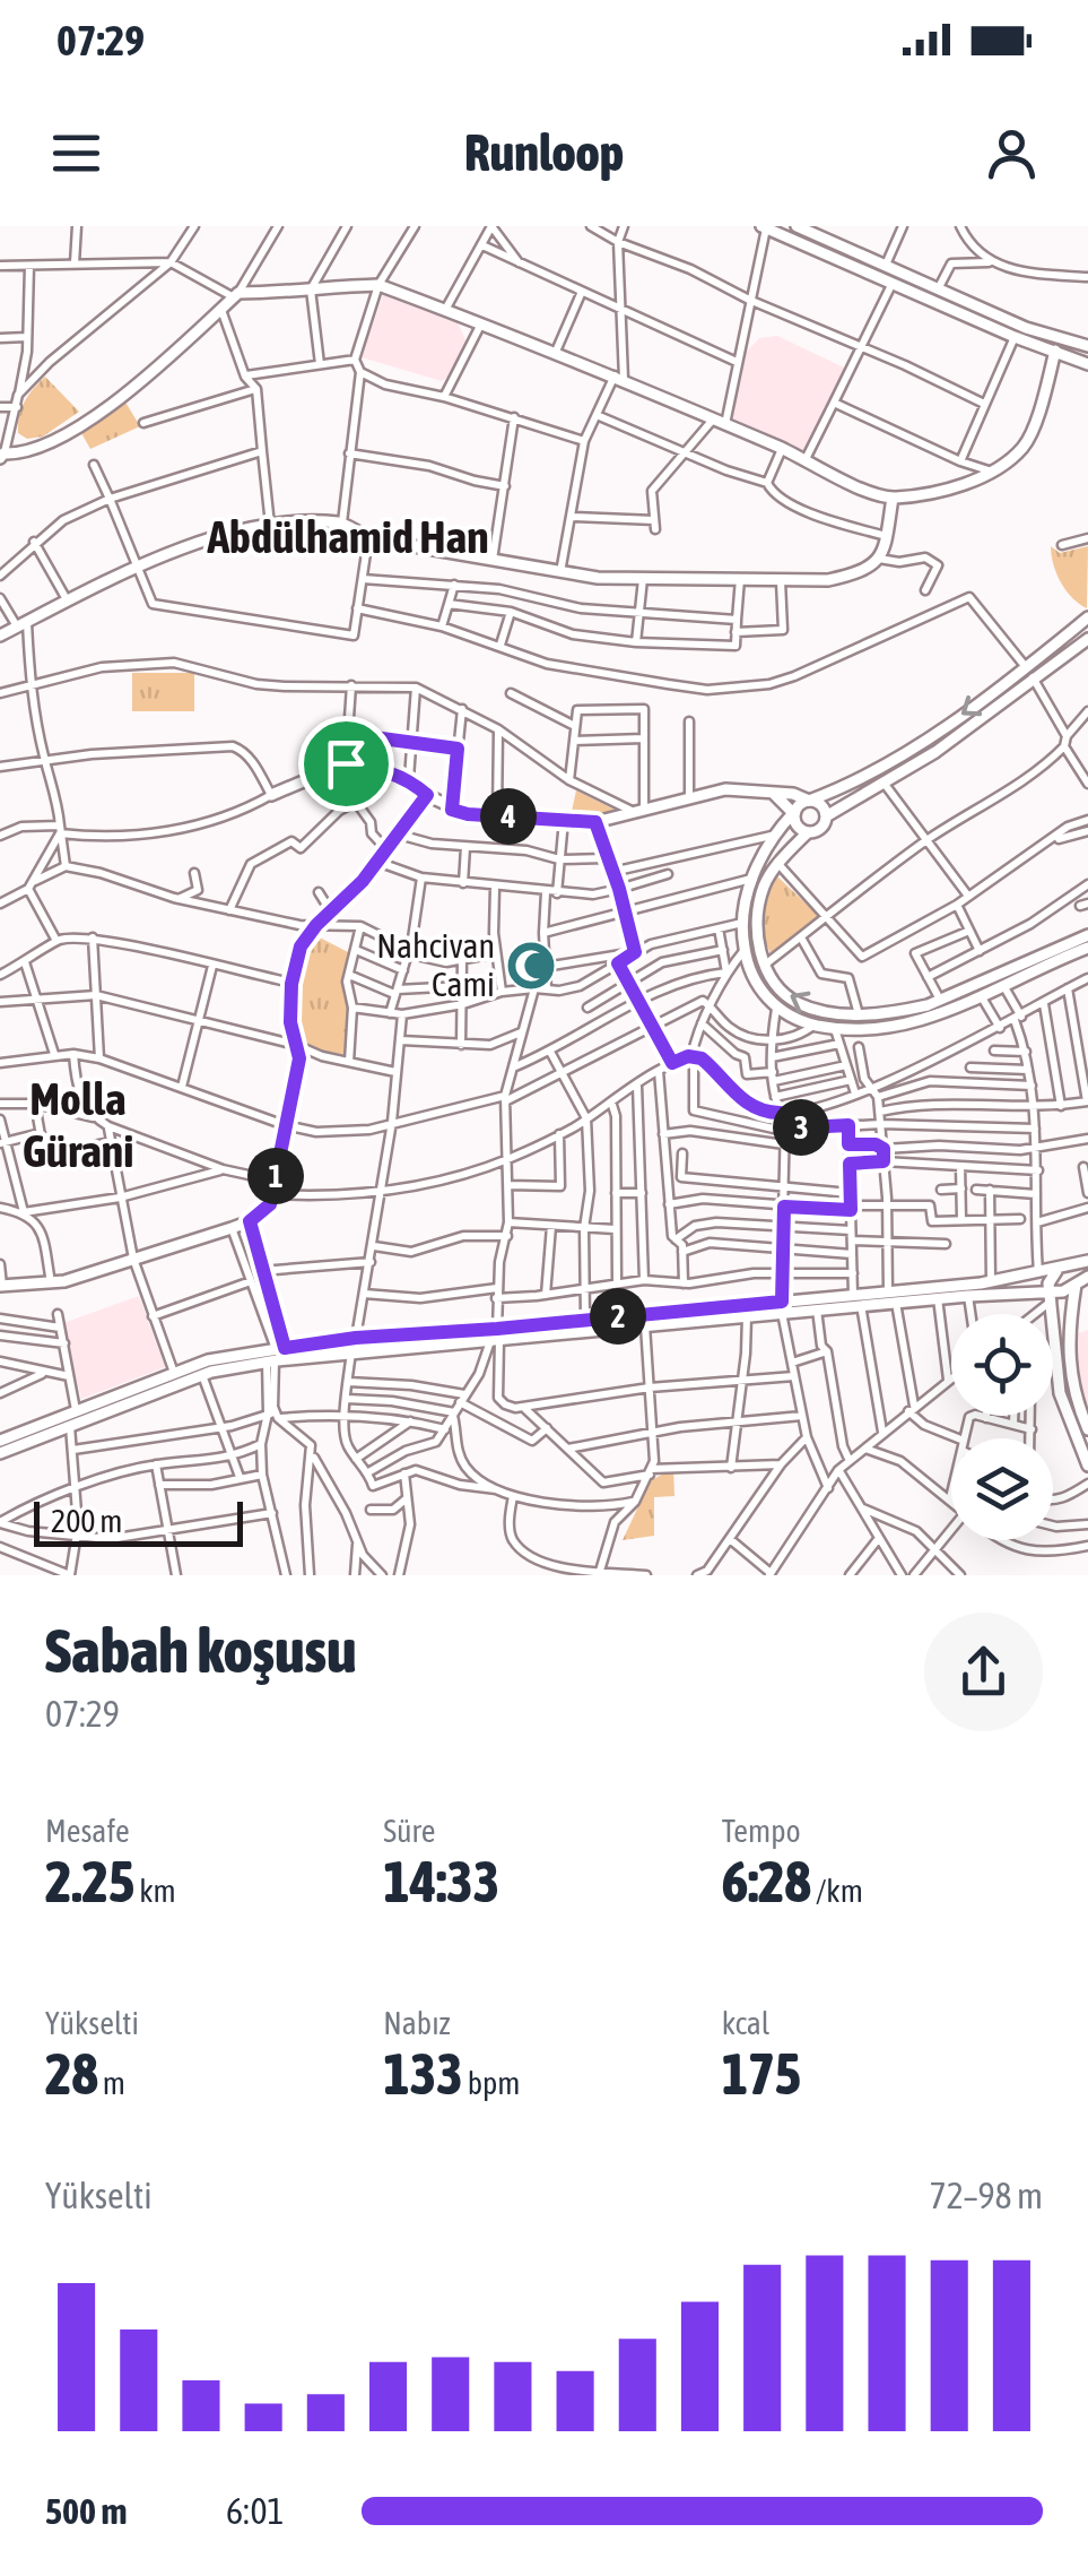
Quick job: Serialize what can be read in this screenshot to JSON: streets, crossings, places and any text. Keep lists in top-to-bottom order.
{
  "districts": ["Abdülhamid Han", "Molla Gürani"],
  "places": {
    "mosque": ["Nahcivan Cami"]
  },
  "scale_bar": "200 m",
  "page": {
    "status": "07:29",
    "header": "Runloop",
    "pins": [
      "4",
      "3",
      "1",
      "2"
    ],
    "scale": "200 m",
    "heading": ["Sabah koşusu", "07:29"],
    "stats": [
      ["Mesafe", "2.25 km"],
      ["Süre", "14:33"],
      ["Tempo", "6:28 /km"],
      ["Yükselti", "28 m"],
      ["Nabız", "133 bpm"],
      ["kcal", "175"]
    ],
    "chart": ["Yükselti", "72–98 m"],
    "list": [
      {
        "name": "500 m",
        "note": "6:01"
      }
    ]
  }
}
